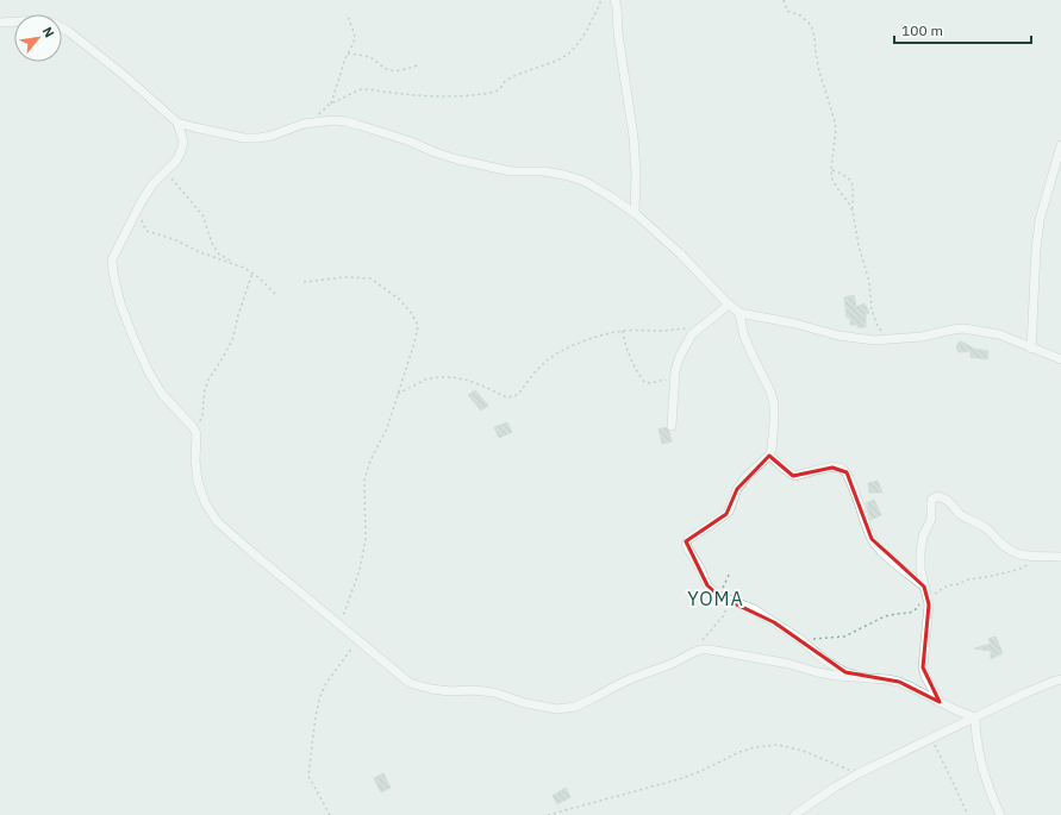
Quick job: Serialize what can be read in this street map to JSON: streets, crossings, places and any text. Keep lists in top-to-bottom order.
{
  "districts": ["YOMA"],
  "scale_bar": "100 m",
  "north": "top right"
}
